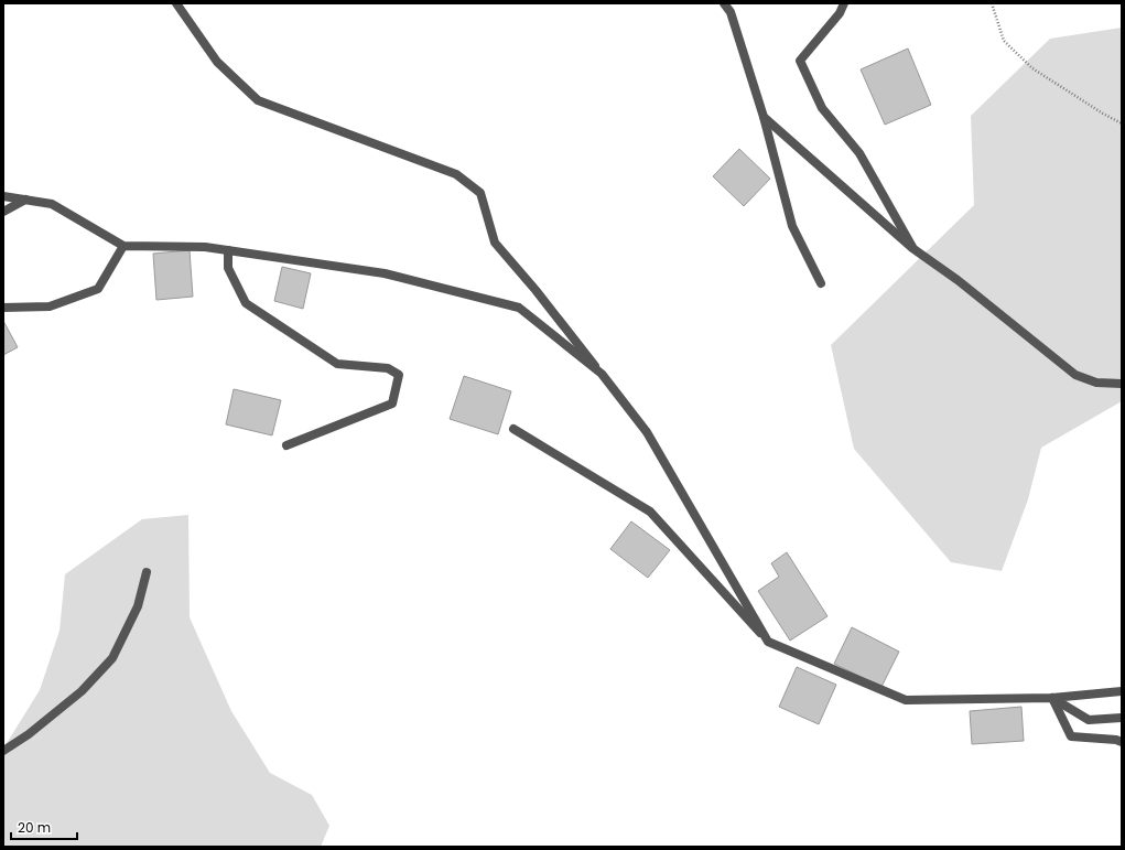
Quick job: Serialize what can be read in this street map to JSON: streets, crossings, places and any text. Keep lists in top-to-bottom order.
{
  "scale_bar": "20 m"
}
